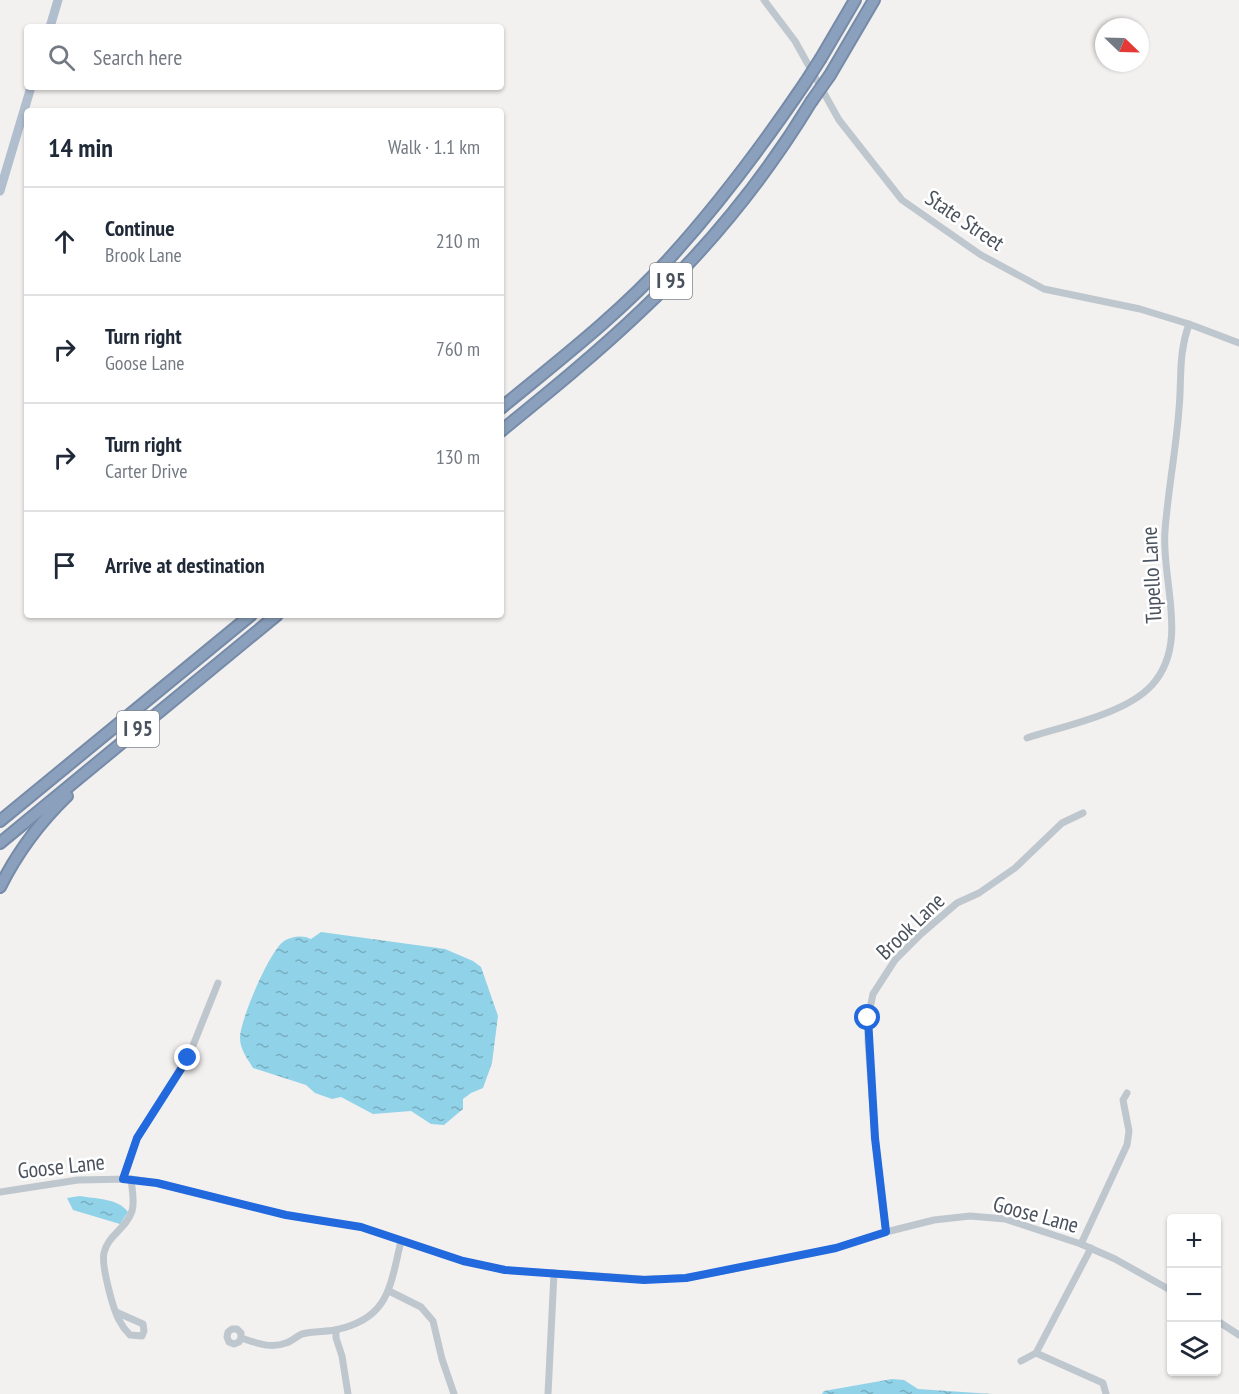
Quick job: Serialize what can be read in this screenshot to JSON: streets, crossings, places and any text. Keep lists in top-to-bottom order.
{
  "streets": {
    "highway": ["I 95"],
    "street": [
      "State Street",
      "Tupello Lane",
      "Brook Lane",
      "Goose Lane"
    ]
  },
  "crossings": [
    ["State Street", "Tupello Lane"],
    ["Brook Lane", "Goose Lane"]
  ],
  "north": "bottom right",
  "page": {
    "search": "Search here",
    "heading": ["14 min", "Walk · 1.1 km"],
    "list": [
      ["Continue", "Brook Lane", "210 m"],
      ["Turn right", "Goose Lane", "760 m"],
      ["Turn right", "Carter Drive", "130 m"],
      "Arrive at destination"
    ],
    "map_buttons": ["+", "−"]
  }
}
